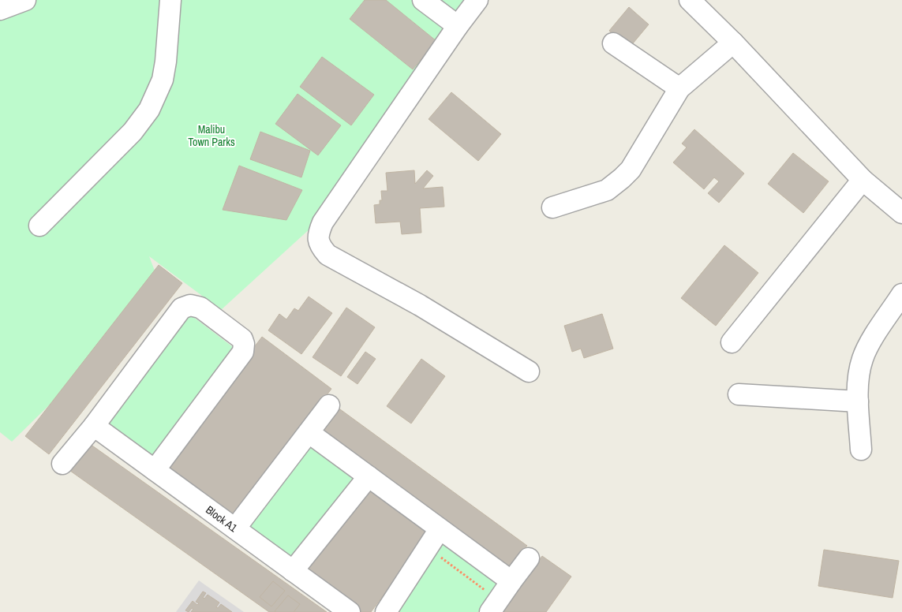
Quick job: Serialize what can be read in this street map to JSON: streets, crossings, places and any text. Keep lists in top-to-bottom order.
{
  "streets": {
    "street": ["Block A1"]
  },
  "parks": ["Malibu Town Parks"]
}
